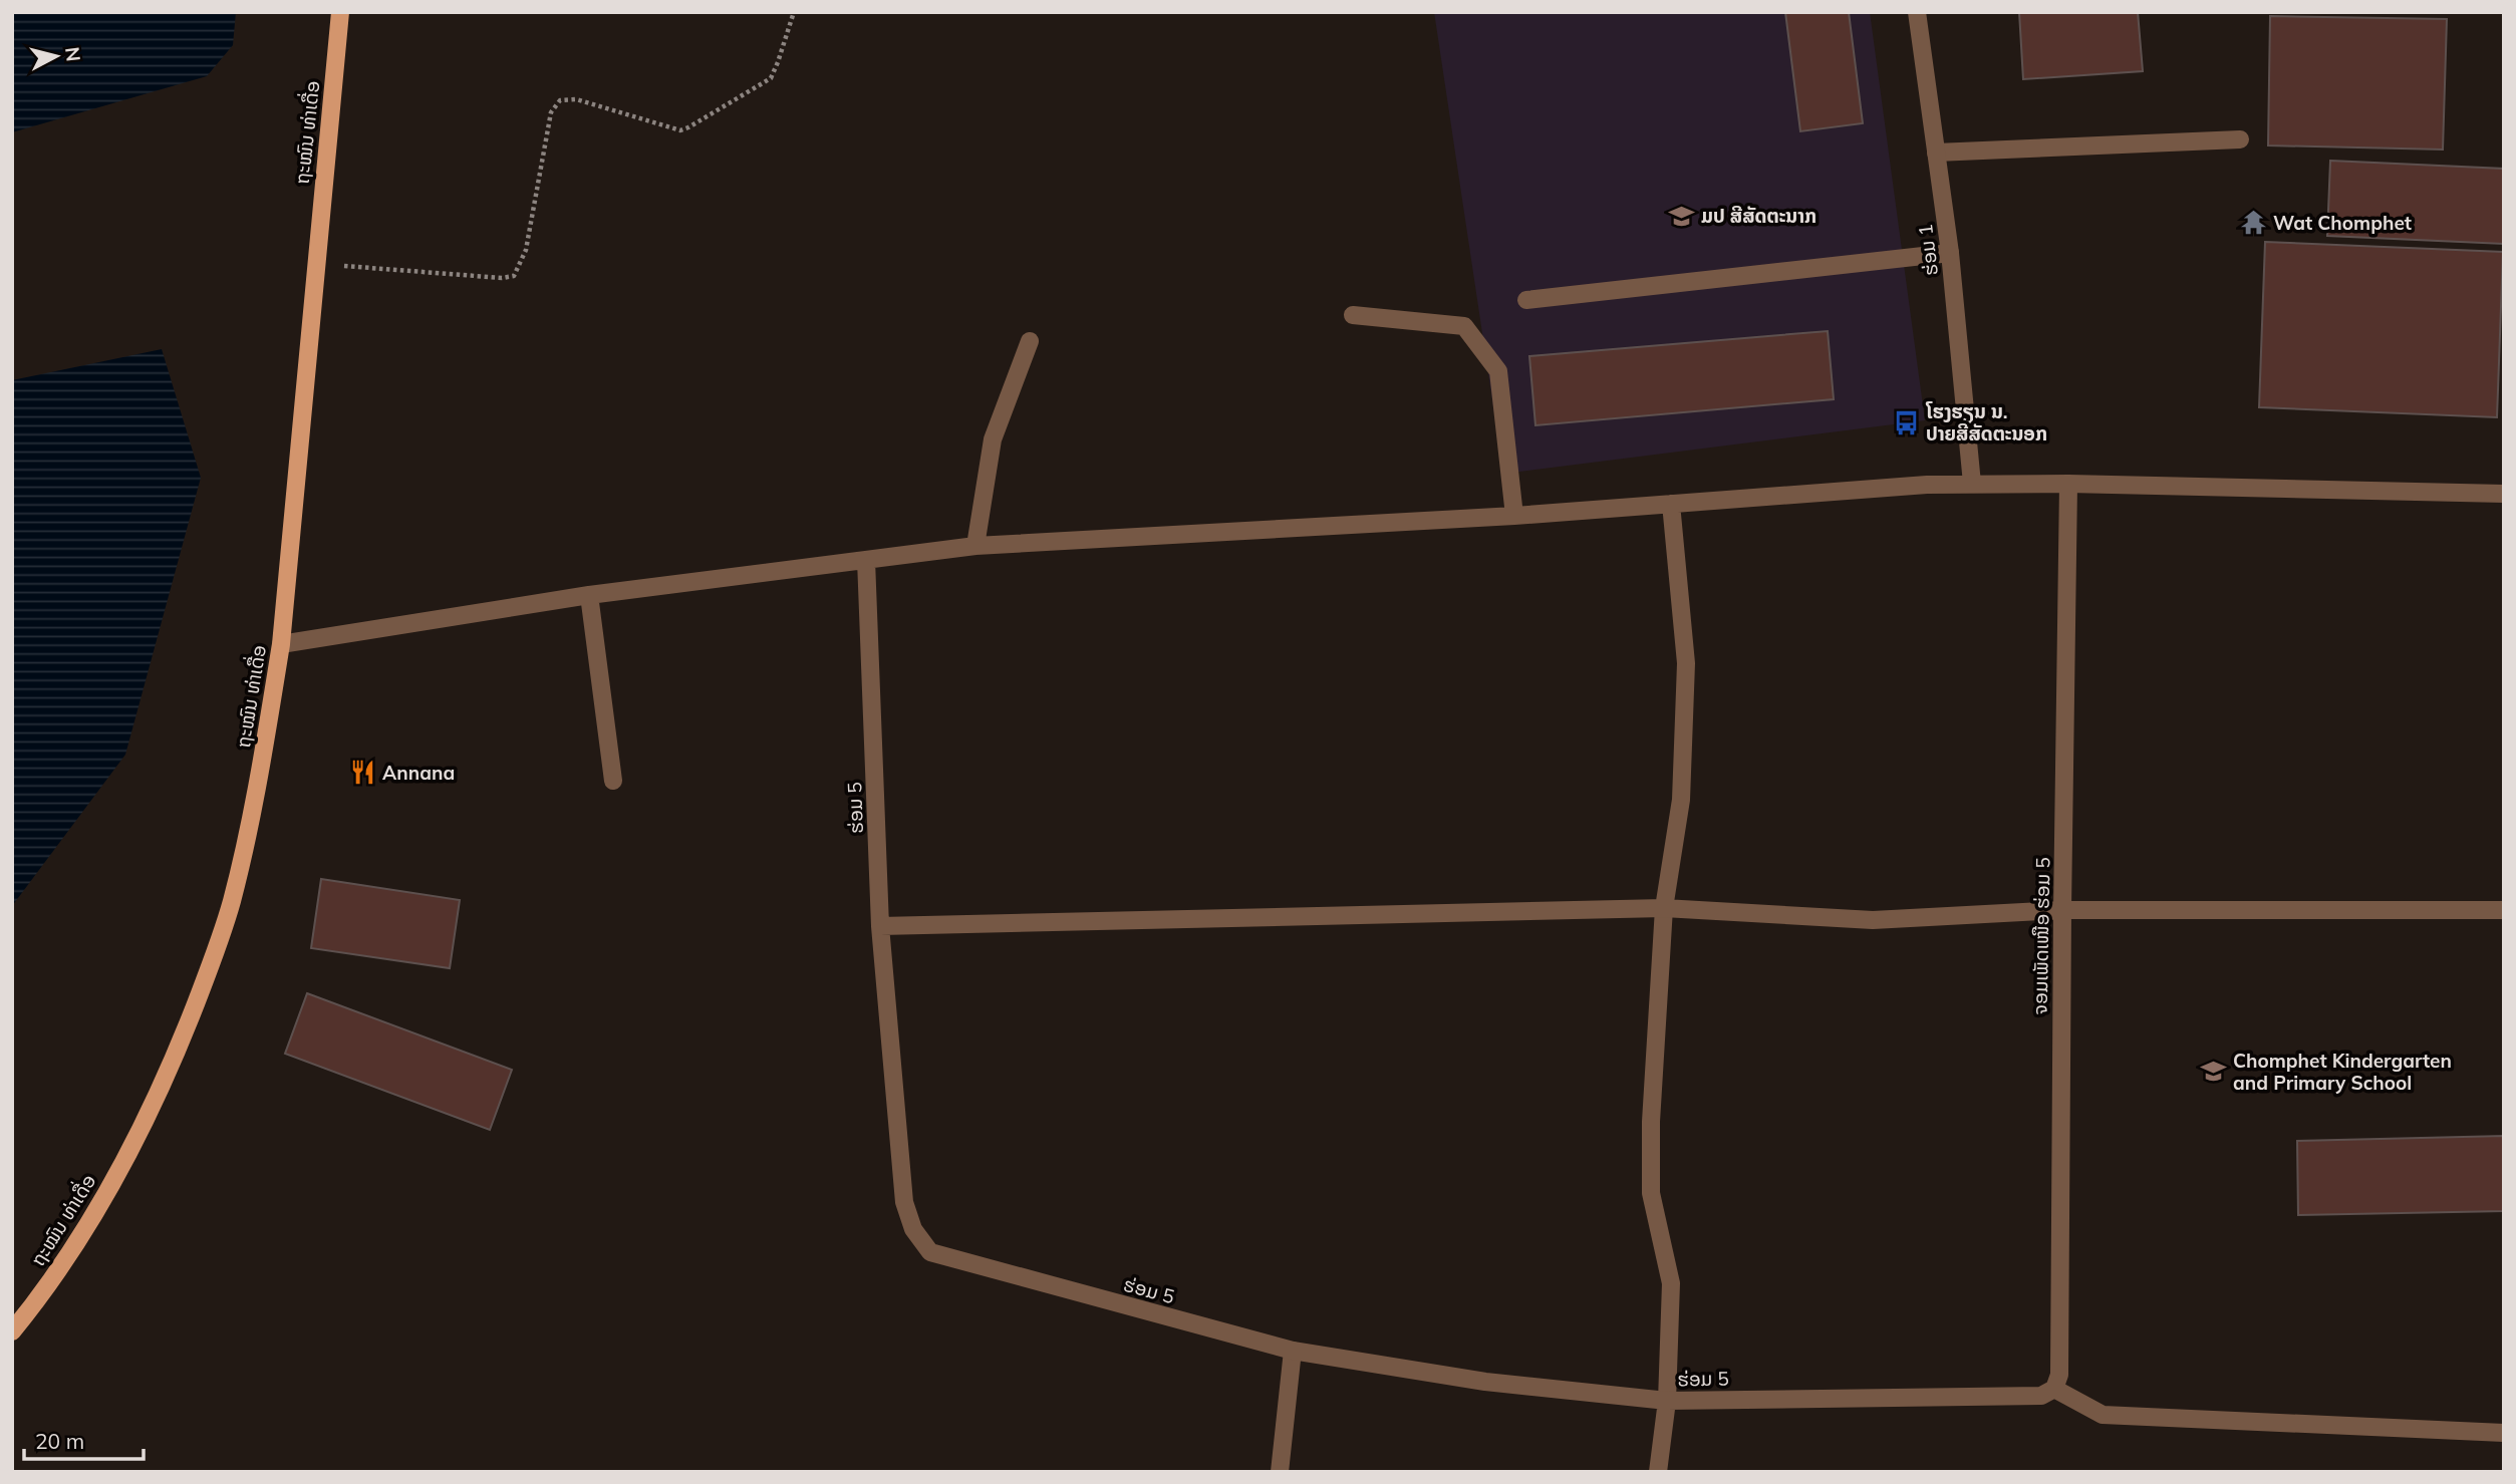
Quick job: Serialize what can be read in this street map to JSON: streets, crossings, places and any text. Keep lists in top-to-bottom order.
{
  "streets": {
    "main road": ["ຖະໝົນ ທ່າເດື່ອ"],
    "street": ["ຮ່ອມ 1", "ຮ່ອມ 5", "ຈອມເພັດເໜືອ ຮ່ອມ 5"]
  },
  "crossings": [
    ["ຮ່ອມ 5", "ຈອມເພັດເໜືອ ຮ່ອມ 5"]
  ],
  "places": {
    "school or university": ["ມປ ສີສັດຕະນາກ", "Chomphet Kindergarten and Primary School"],
    "temple": ["Wat Chomphet"],
    "bus stop": ["ໂຮງຮຽນ ນ. ປາຍສີສັດຕະນອກ"],
    "restaurant": ["Annana"]
  },
  "scale_bar": "20 m",
  "north": "right"
}
